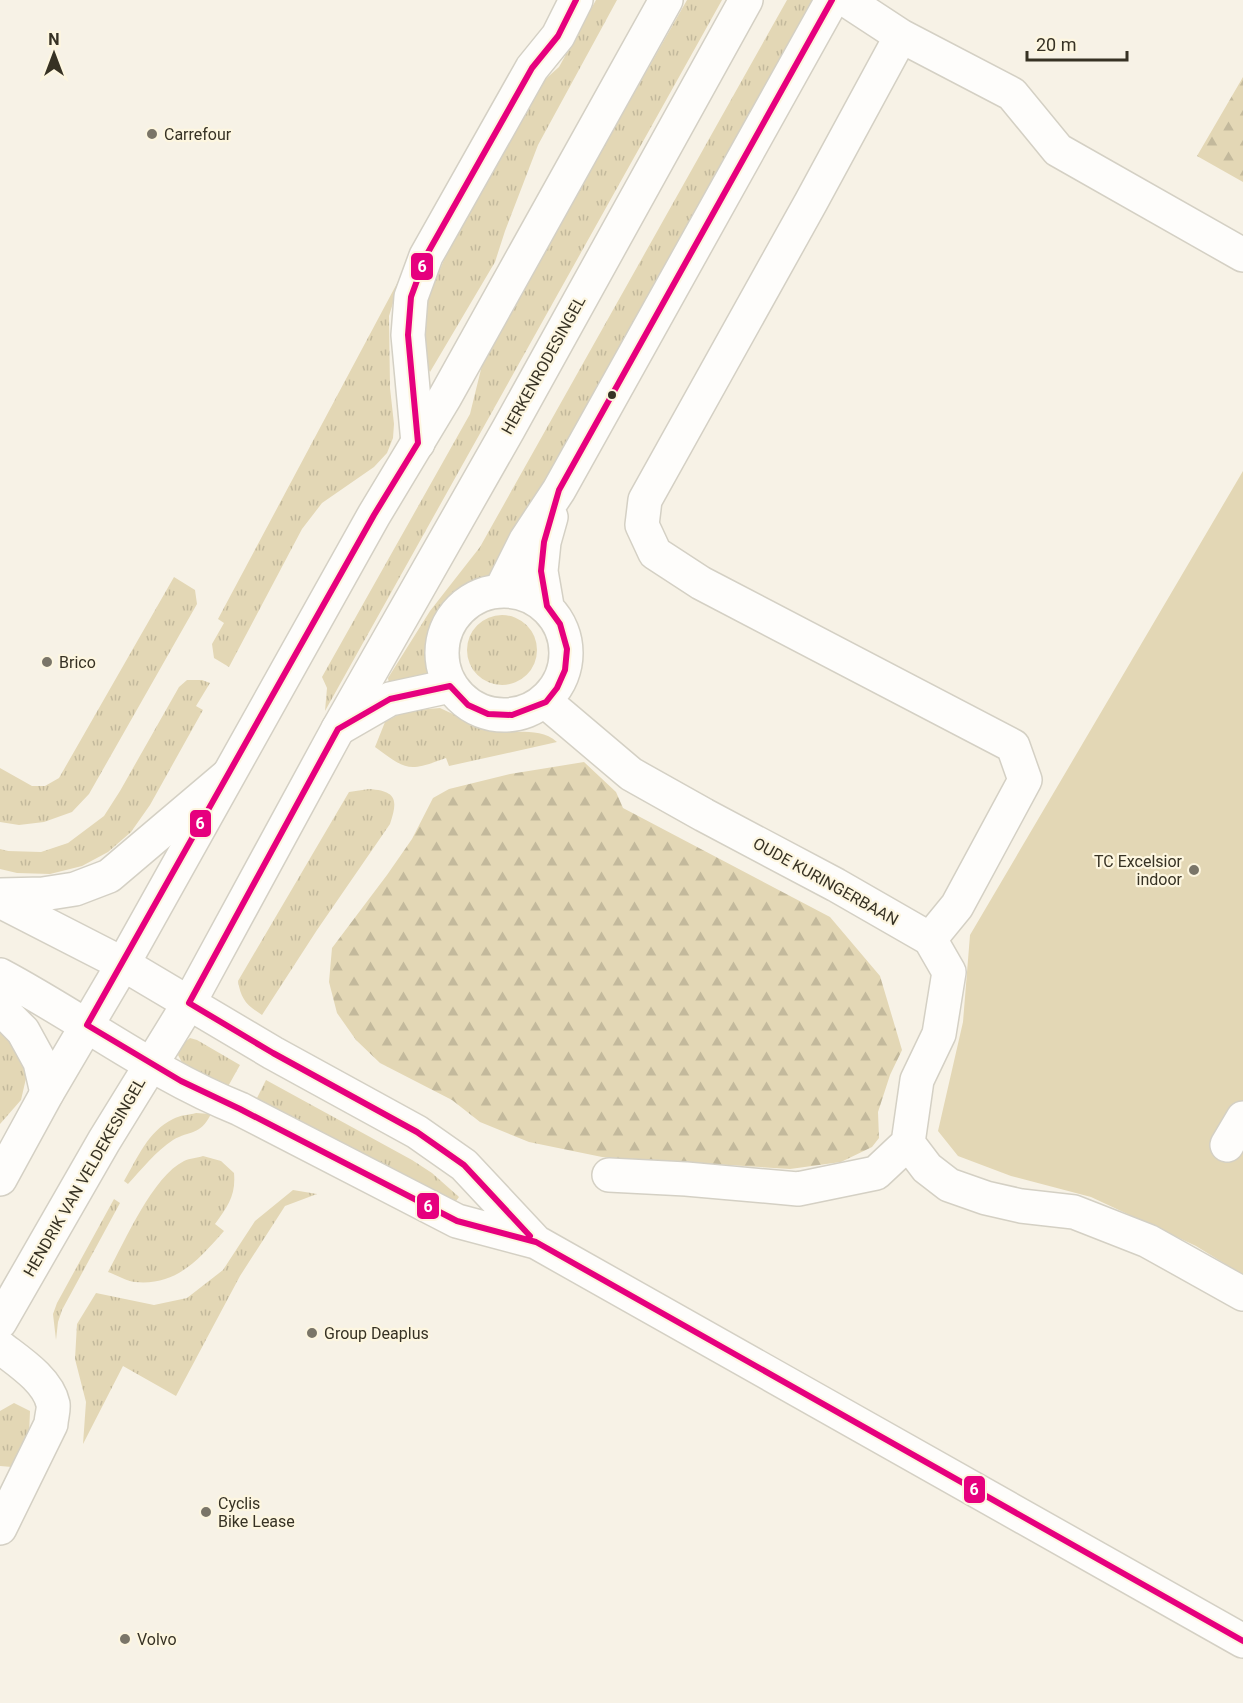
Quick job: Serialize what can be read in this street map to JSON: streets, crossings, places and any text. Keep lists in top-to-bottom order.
{
  "streets": {
    "main road": ["HERKENRODESINGEL", "OUDE KURINGERBAAN", "HENDRIK VAN VELDEKESINGEL"]
  },
  "crossings": [
    ["HERKENRODESINGEL", "HENDRIK VAN VELDEKESINGEL"]
  ],
  "places": [
    "Carrefour",
    "Brico",
    "TC Excelsior indoor",
    "Group Deaplus",
    "Cyclis Bike Lease",
    "Volvo"
  ],
  "lines": ["transit line 6"],
  "scale_bar": "20 m",
  "north": "top"
}
